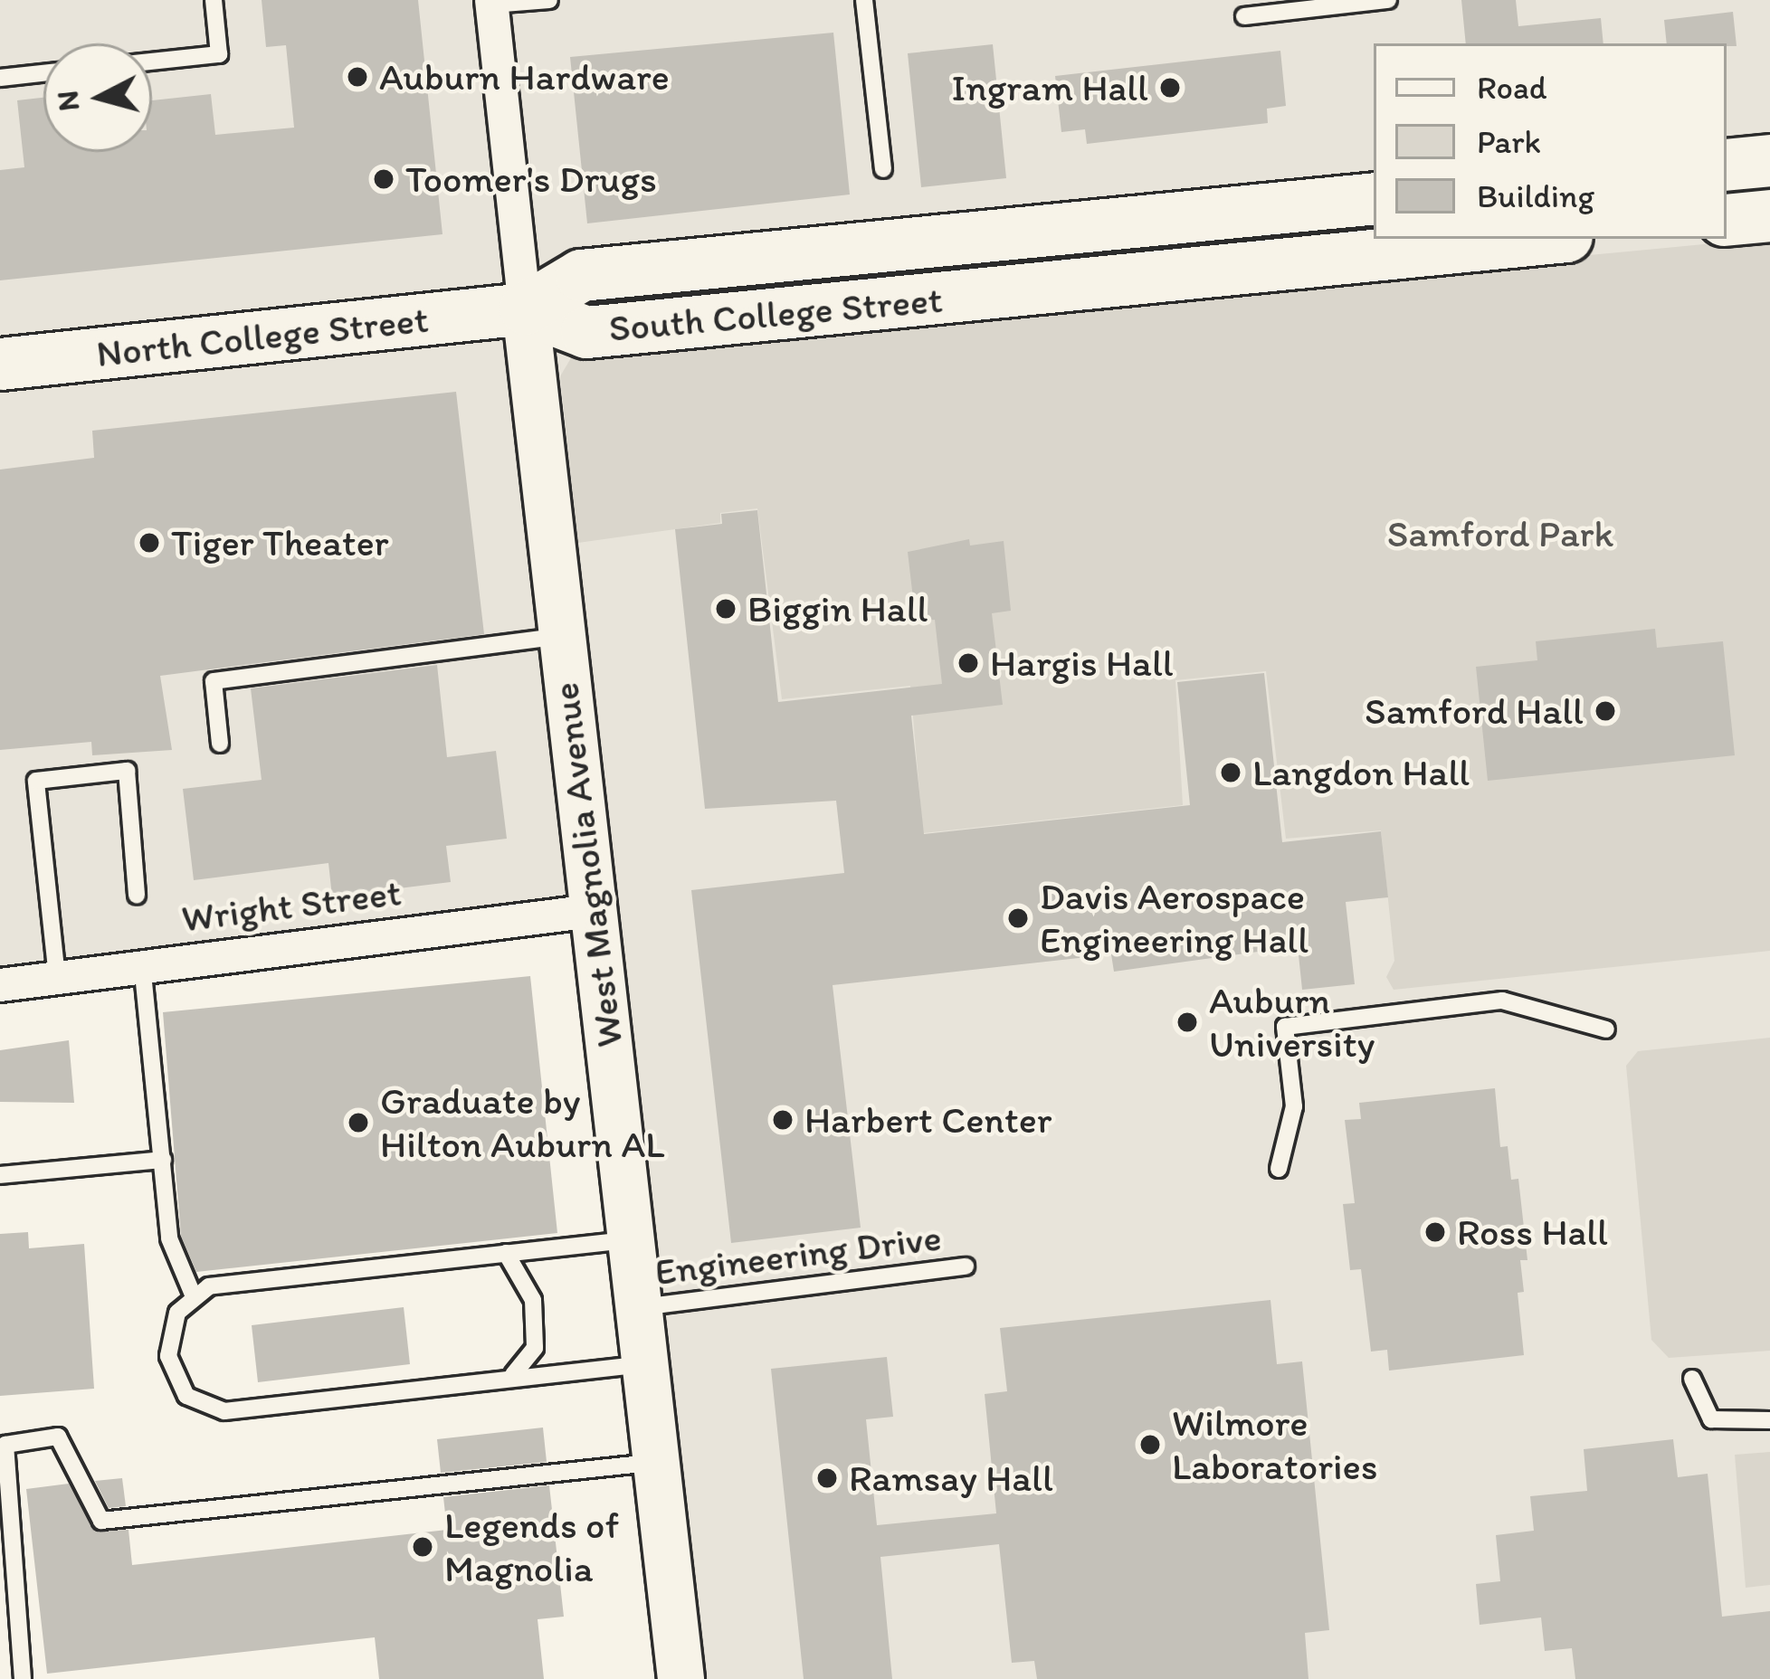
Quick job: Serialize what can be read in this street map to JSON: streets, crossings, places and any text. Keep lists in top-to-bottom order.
{
  "streets": {
    "main road": ["South College Street", "North College Street"],
    "street": ["West Magnolia Avenue", "Wright Street"],
    "lane": ["Engineering Drive"]
  },
  "crossings": [
    ["South College Street", "North College Street"],
    ["South College Street", "West Magnolia Avenue"],
    ["North College Street", "West Magnolia Avenue"],
    ["West Magnolia Avenue", "Wright Street"],
    ["West Magnolia Avenue", "Engineering Drive"]
  ],
  "parks": ["Samford Park"],
  "places": [
    "Auburn Hardware",
    "Ingram Hall",
    "Toomer's Drugs",
    "Tiger Theater",
    "Biggin Hall",
    "Hargis Hall",
    "Samford Hall",
    "Langdon Hall",
    "Davis Aerospace Engineering Hall",
    "Auburn University",
    "Harbert Center",
    "Graduate by Hilton Auburn AL",
    "Ross Hall",
    "Wilmore Laboratories",
    "Ramsay Hall",
    "Legends of Magnolia"
  ],
  "legend": ["Road", "Park", "Building"],
  "north": "left"
}
